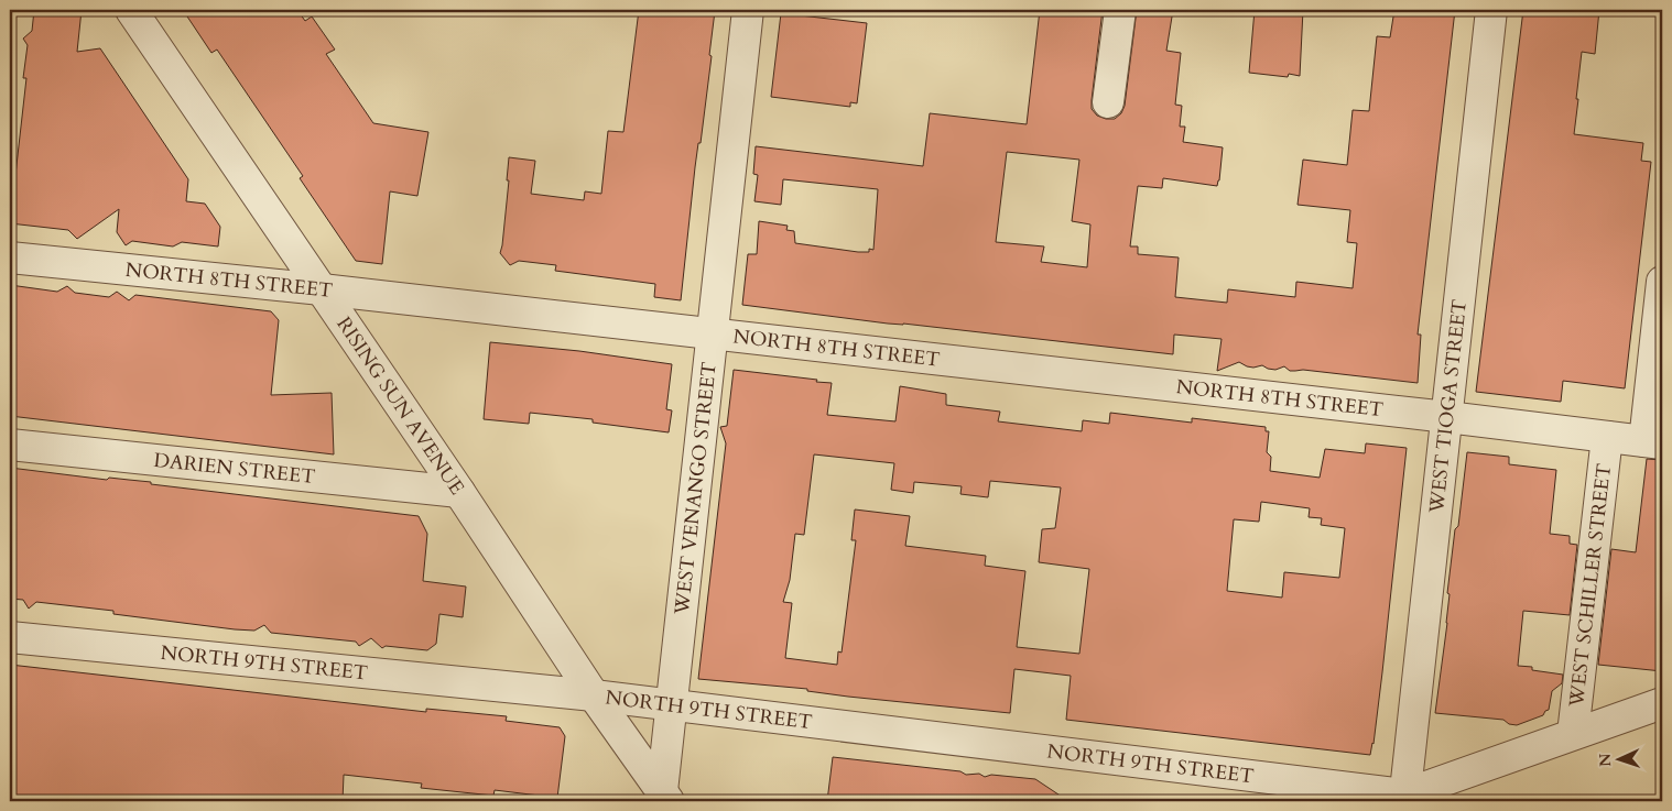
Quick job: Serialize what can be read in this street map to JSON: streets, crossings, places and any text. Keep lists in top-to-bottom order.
{
  "streets": {
    "street": [
      "NORTH 8TH STREET",
      "RISING SUN AVENUE",
      "WEST TIOGA STREET",
      "DARIEN STREET",
      "WEST VENANGO STREET",
      "WEST SCHILLER STREET",
      "NORTH 9TH STREET"
    ]
  },
  "crossings": [
    ["NORTH 8TH STREET", "RISING SUN AVENUE"],
    ["NORTH 8TH STREET", "WEST TIOGA STREET"],
    ["NORTH 8TH STREET", "WEST VENANGO STREET"],
    ["NORTH 8TH STREET", "WEST SCHILLER STREET"],
    ["RISING SUN AVENUE", "DARIEN STREET"],
    ["RISING SUN AVENUE", "WEST VENANGO STREET"],
    ["RISING SUN AVENUE", "NORTH 9TH STREET"],
    ["WEST TIOGA STREET", "NORTH 9TH STREET"],
    ["WEST VENANGO STREET", "NORTH 9TH STREET"]
  ],
  "north": "left"
}
